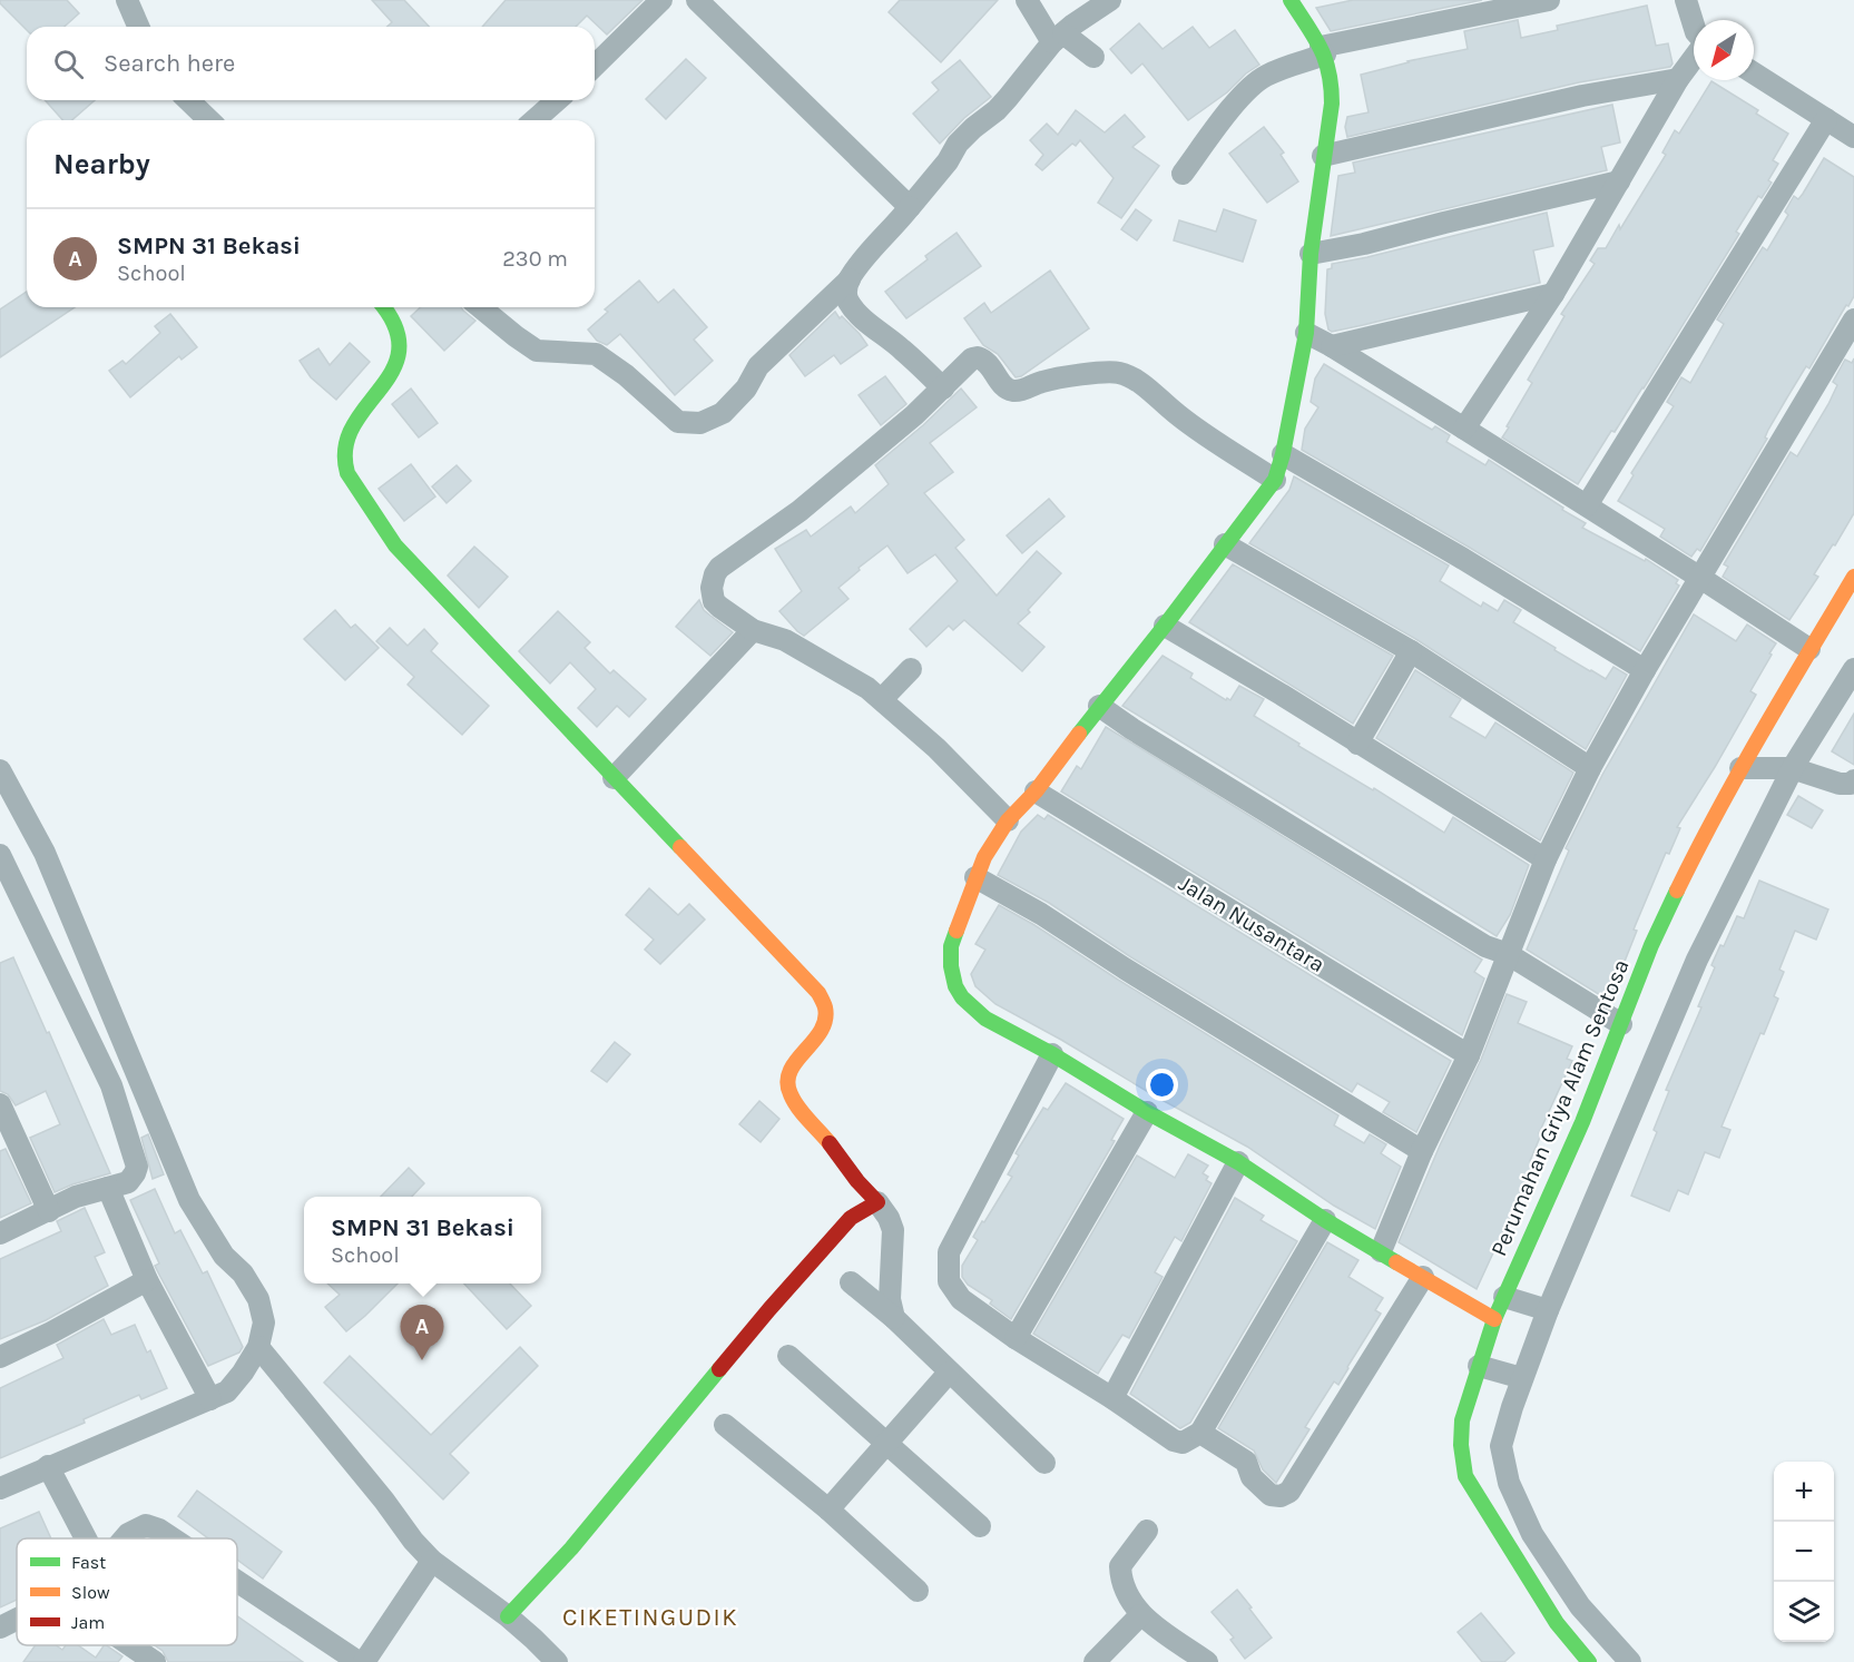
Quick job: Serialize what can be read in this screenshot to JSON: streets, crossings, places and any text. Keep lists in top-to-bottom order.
{
  "streets": {
    "street": ["Jalan Nusantara", "Perumahan Griya Alam Sentosa"]
  },
  "districts": ["CIKETINGUDIK"],
  "legend": ["Fast", "Slow", "Jam"],
  "north": "bottom left",
  "page": {
    "search": "Search here",
    "heading": "Nearby",
    "list": [
      {
        "mark": "A",
        "name": "SMPN 31 Bekasi",
        "note": "School",
        "value": "230 m"
      }
    ],
    "popup": ["SMPN 31 Bekasi", "School"],
    "pins": "A",
    "map_buttons": ["+", "−"]
  }
}
